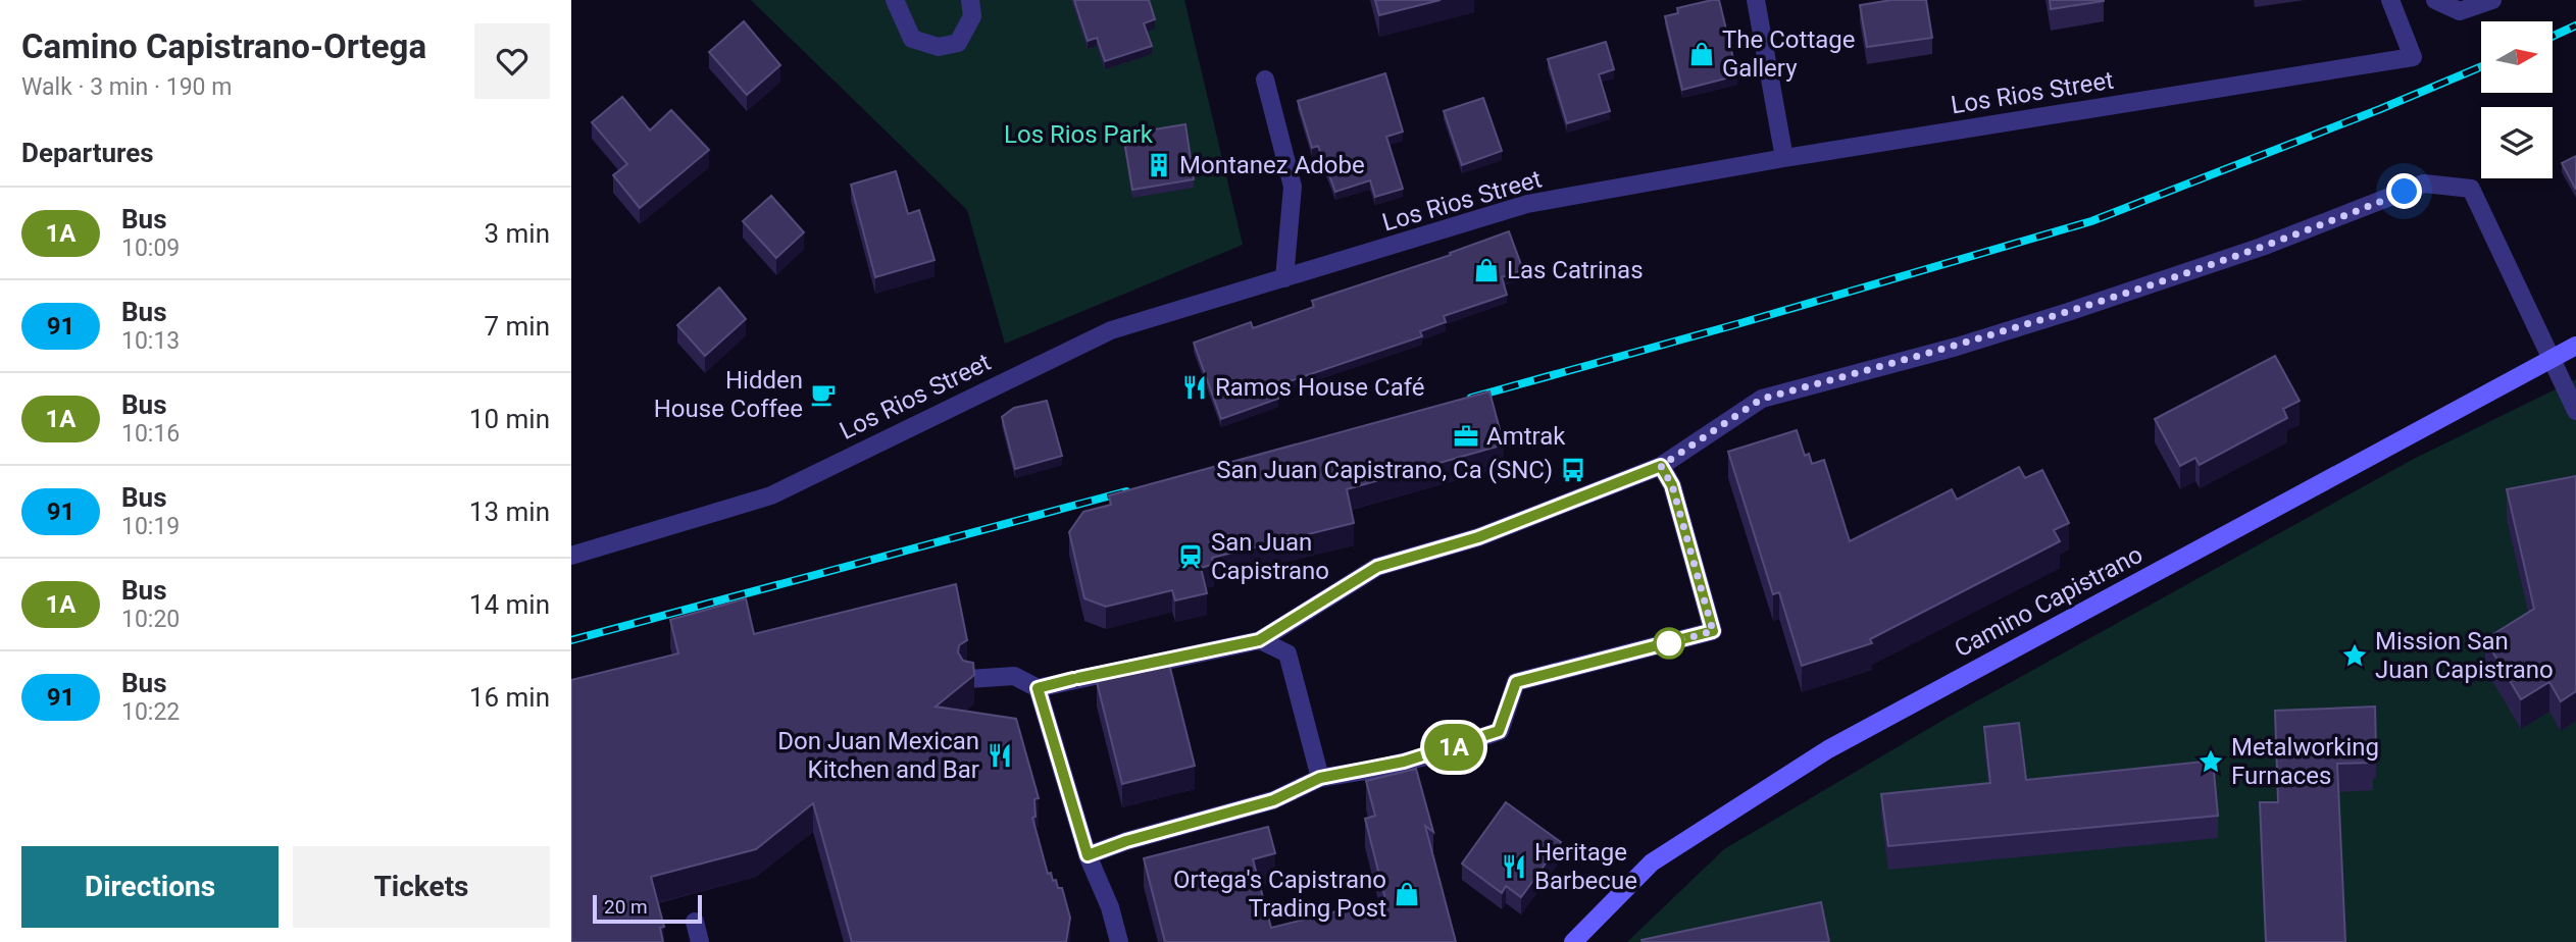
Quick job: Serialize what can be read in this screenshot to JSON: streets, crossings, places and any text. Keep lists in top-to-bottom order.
{
  "streets": {
    "main road": ["Camino Capistrano"],
    "street": ["Los Rios Street"]
  },
  "parks": ["Los Rios Park"],
  "places": {
    "shop": ["The Cottage Gallery", "Las Catrinas", "Ortega's Capistrano Trading Post"],
    "building": ["Montanez Adobe"],
    "restaurant": ["Ramos House Café", "Don Juan Mexican Kitchen and Bar", "Heritage Barbecue"],
    "cafe": ["Hidden House Coffee"],
    "office": ["Amtrak"],
    "bus stop": ["San Juan Capistrano, Ca (SNC)"],
    "station": ["San Juan Capistrano"],
    "place": ["Mission San Juan Capistrano", "Metalworking Furnaces"]
  },
  "lines": ["bus line 1A"],
  "scale_bar": "20 m",
  "north": "right",
  "page": {
    "heading": [
      ["Camino Capistrano-Ortega", "Walk · 3 min · 190 m"],
      "Departures"
    ],
    "on_map": "1A",
    "list": [
      {
        "mark": "1A",
        "name": "Bus",
        "note": "10:09",
        "value": "3 min"
      },
      {
        "mark": "91",
        "name": "Bus",
        "note": "10:13",
        "value": "7 min"
      },
      {
        "mark": "1A",
        "name": "Bus",
        "note": "10:16",
        "value": "10 min"
      },
      {
        "mark": "91",
        "name": "Bus",
        "note": "10:19",
        "value": "13 min"
      },
      {
        "mark": "1A",
        "name": "Bus",
        "note": "10:20",
        "value": "14 min"
      },
      {
        "mark": "91",
        "name": "Bus",
        "note": "10:22",
        "value": "16 min"
      }
    ],
    "buttons": ["Directions", "Tickets"],
    "scale": "20 m"
  }
}
